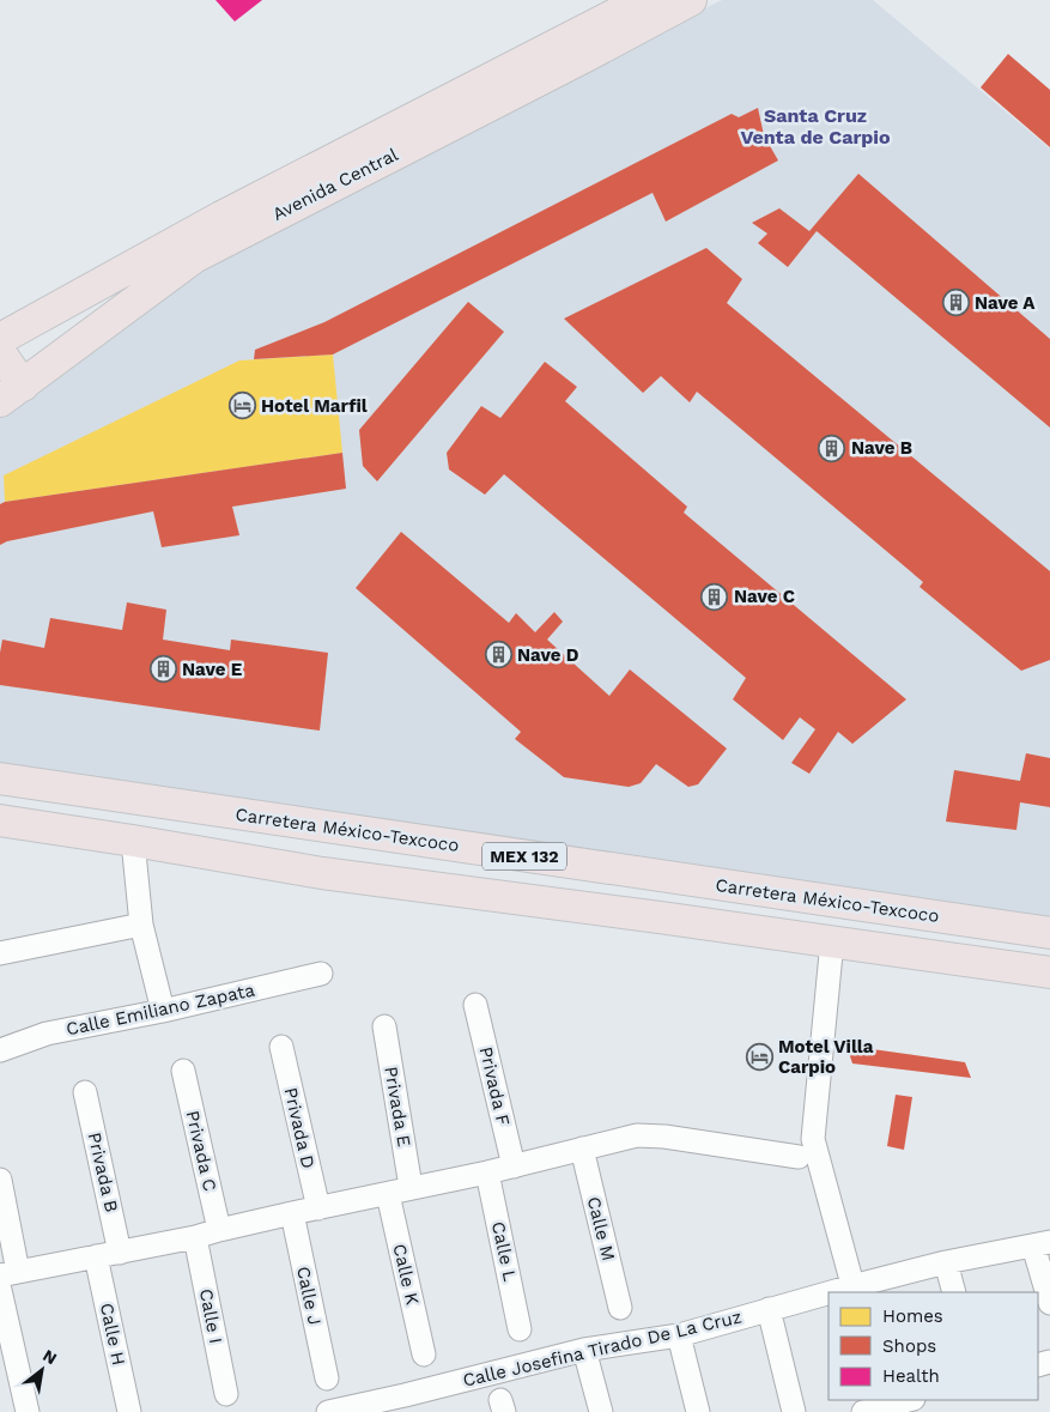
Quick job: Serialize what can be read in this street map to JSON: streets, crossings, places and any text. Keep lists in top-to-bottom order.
{
  "streets": {
    "highway": ["Avenida Central", "Carretera México-Texcoco", "MEX 132"],
    "street": [
      "Calle Emiliano Zapata",
      "Privada F",
      "Privada E",
      "Privada D",
      "Privada C",
      "Privada B",
      "Calle M",
      "Calle L",
      "Calle K",
      "Calle J",
      "Calle I",
      "Calle H",
      "Calle Josefina Tirado De La Cruz"
    ]
  },
  "districts": ["Santa Cruz Venta de Carpio"],
  "places": {
    "building": [
      "Nave A",
      "Nave B",
      "Nave C",
      "Nave D",
      "Nave E"
    ],
    "hotel": ["Hotel Marfil", "Motel Villa Carpio"]
  },
  "legend": ["Homes", "Shops", "Health"],
  "north": "top right"
}
